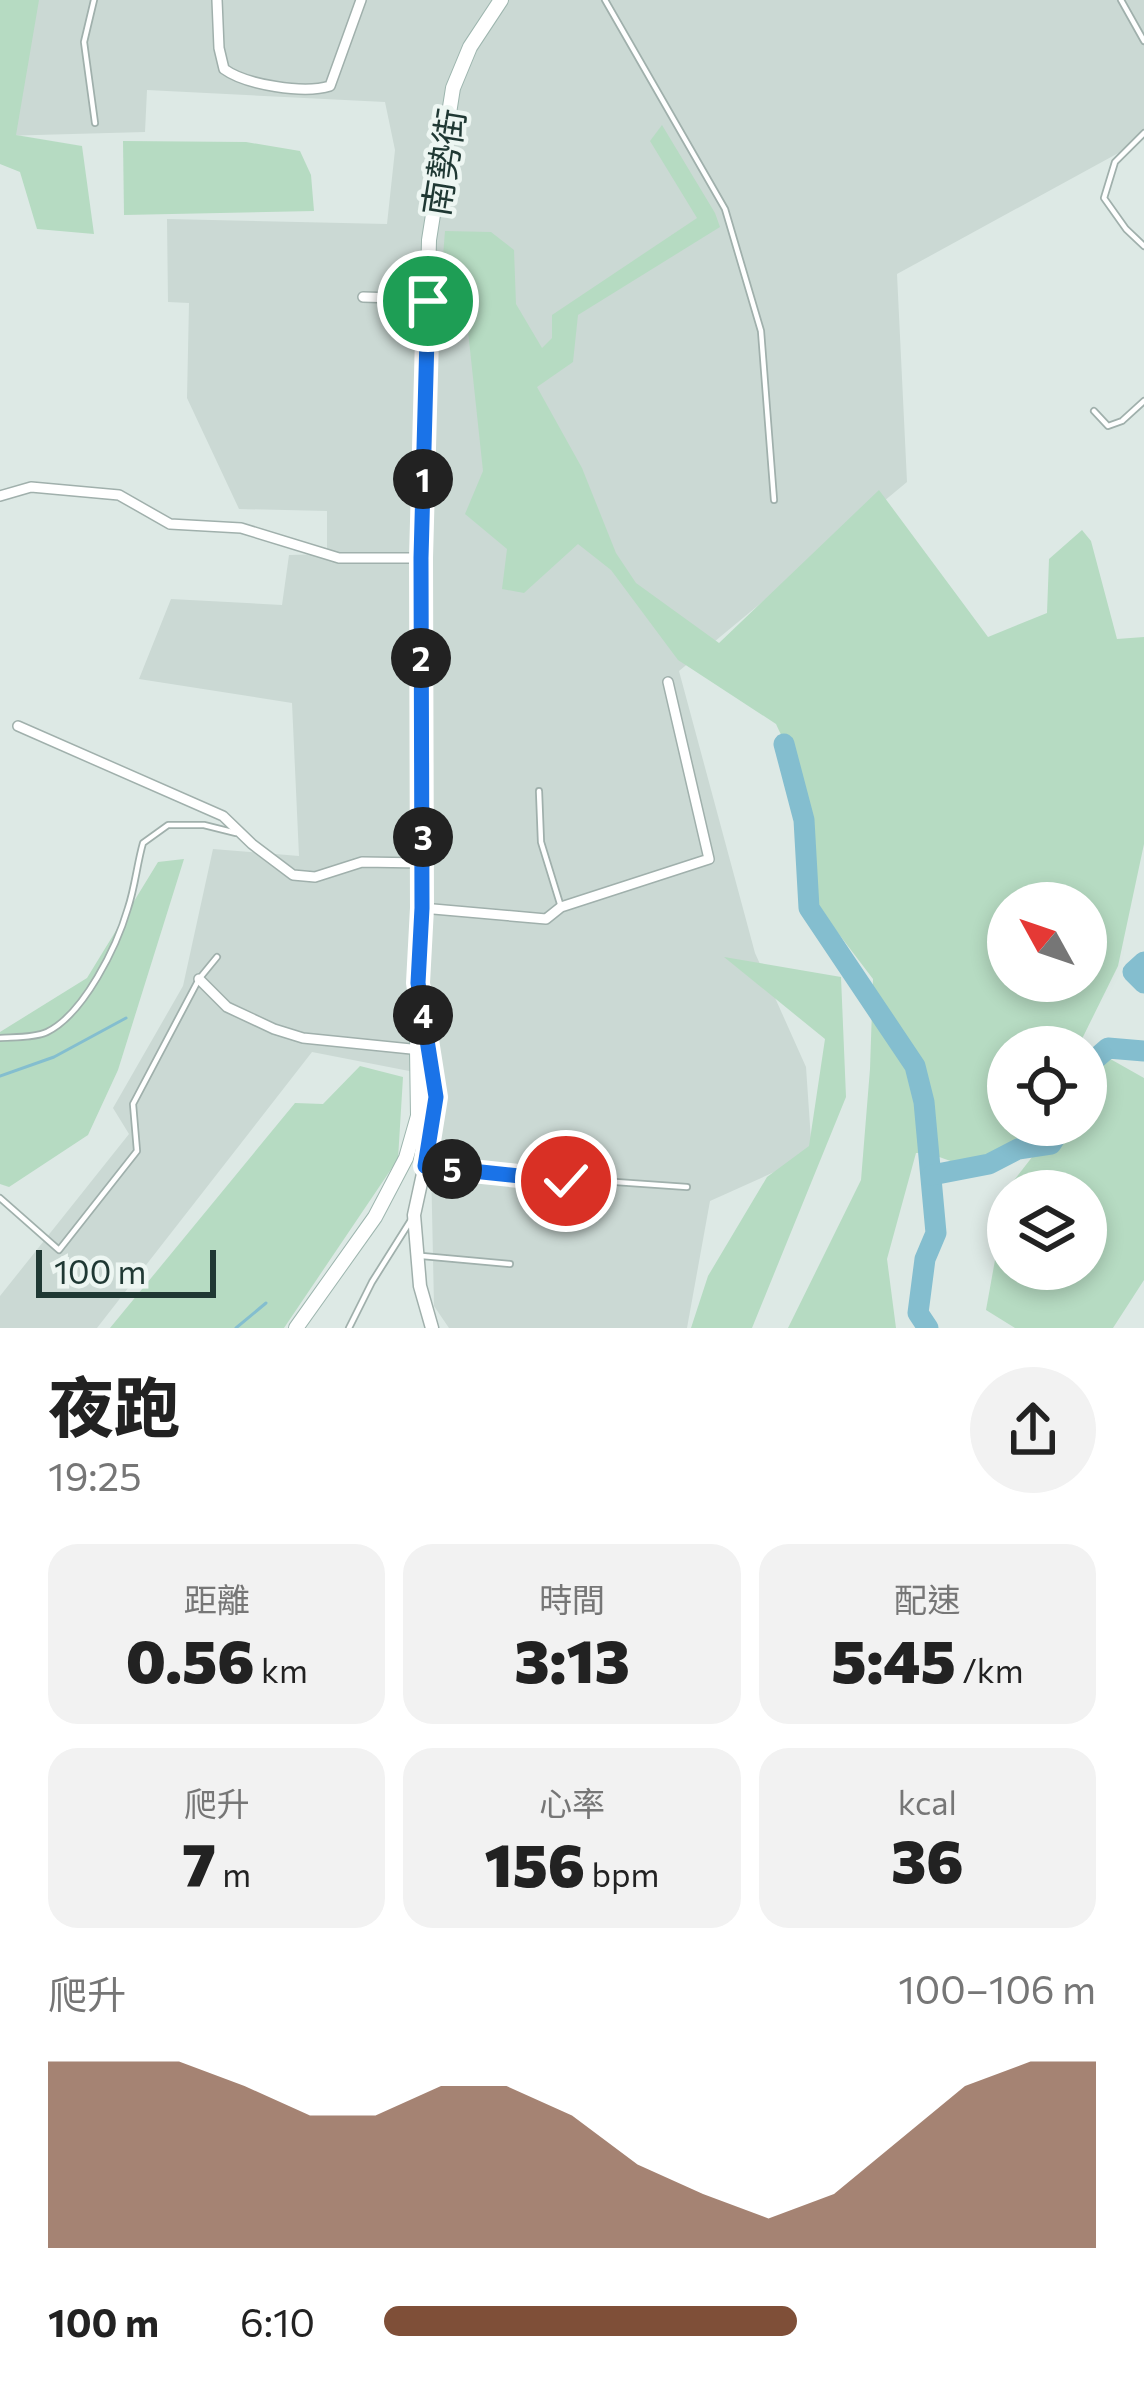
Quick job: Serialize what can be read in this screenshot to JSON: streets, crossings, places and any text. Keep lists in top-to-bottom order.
{
  "streets": {
    "main road": ["南勢街"]
  },
  "scale_bar": "100 m",
  "north": "top left",
  "page": {
    "pins": [
      "1",
      "2",
      "3",
      "4",
      "5"
    ],
    "scale": "100 m",
    "heading": ["夜跑", "19:25"],
    "stats": [
      ["距離", "0.56 km"],
      ["時間", "3:13"],
      ["配速", "5:45 /km"],
      ["爬升", "7 m"],
      ["心率", "156 bpm"],
      ["kcal", "36"]
    ],
    "chart": ["爬升", "100–106 m"],
    "list": [
      {
        "name": "100 m",
        "note": "6:10"
      }
    ]
  }
}
